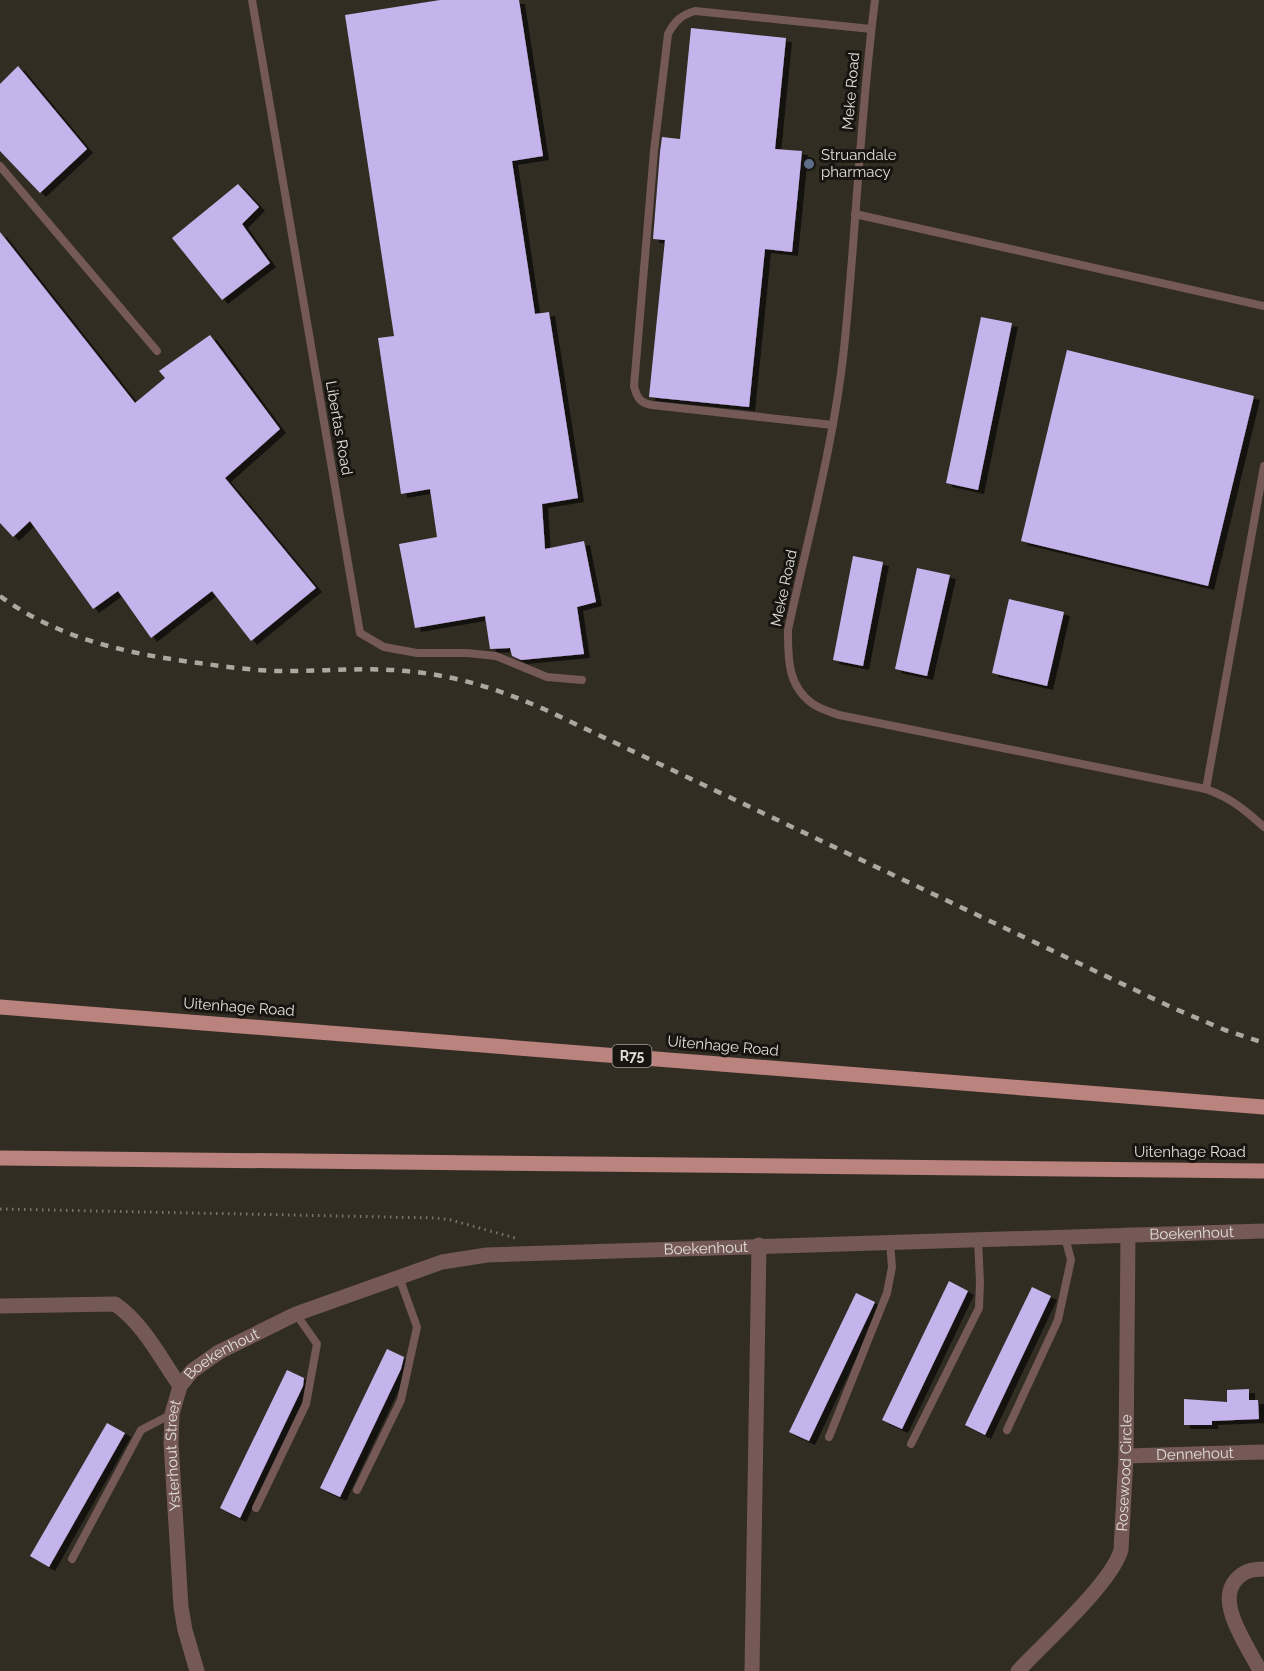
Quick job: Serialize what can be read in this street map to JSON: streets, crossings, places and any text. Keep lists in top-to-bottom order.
{
  "streets": {
    "main road": ["Uitenhage Road", "R75"],
    "street": [
      "Boekenhout",
      "Dennehout",
      "Ysterhout Street",
      "Rosewood Circle"
    ],
    "lane": ["Meke Road", "Libertas Road"]
  },
  "crossings": [
    ["Boekenhout", "Ysterhout Street"],
    ["Boekenhout", "Rosewood Circle"],
    ["Dennehout", "Rosewood Circle"]
  ],
  "places": ["Struandale pharmacy"]
}
